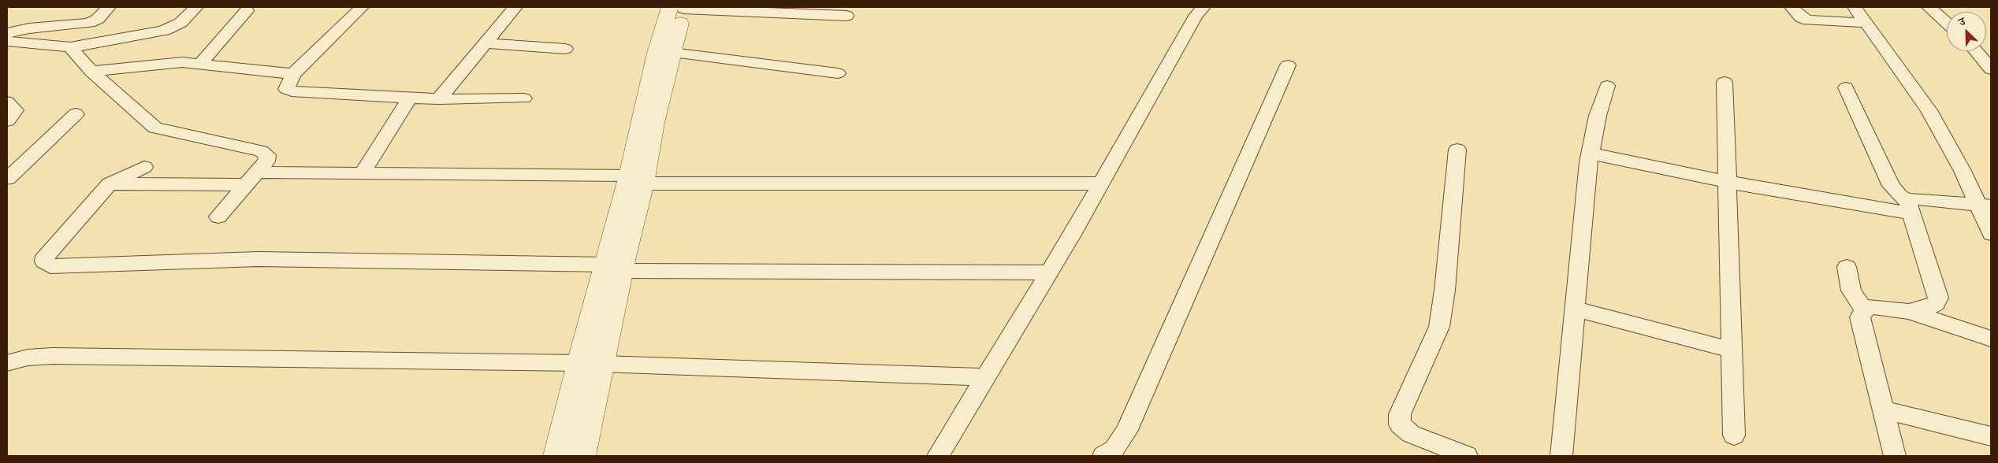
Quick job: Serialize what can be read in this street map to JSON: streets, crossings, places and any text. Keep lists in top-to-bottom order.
{
  "north": "top left"
}
